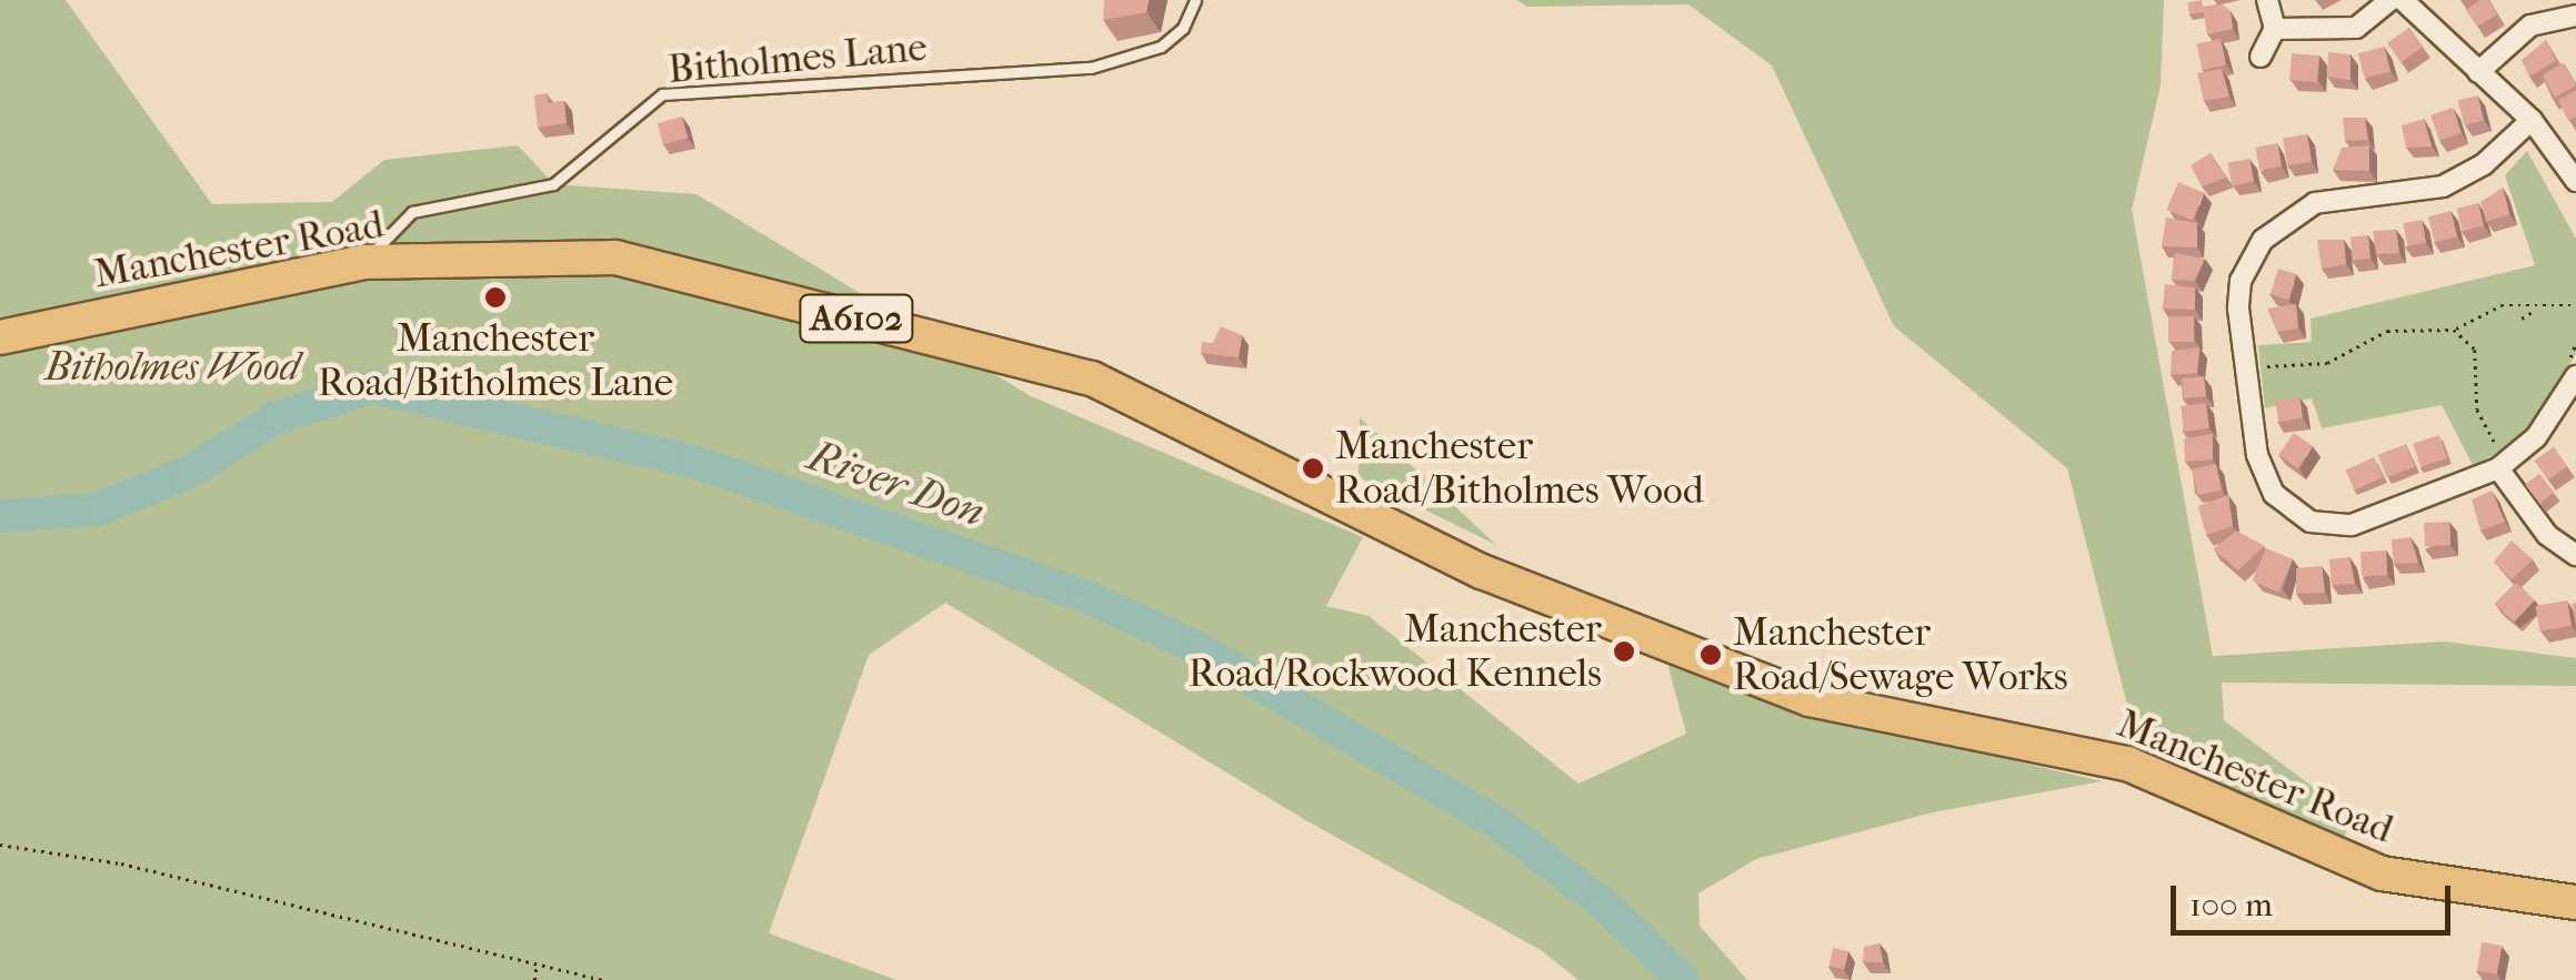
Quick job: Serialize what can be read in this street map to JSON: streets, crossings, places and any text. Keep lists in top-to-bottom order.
{
  "streets": {
    "main road": ["Manchester Road", "A6102"],
    "lane": ["Bitholmes Lane"]
  },
  "crossings": [
    ["Bitholmes Lane", "Manchester Road"]
  ],
  "water": ["River Don"],
  "parks": ["Bitholmes Wood"],
  "places": [
    "Manchester Road/Bitholmes Lane",
    "Manchester Road/Bitholmes Wood",
    "Manchester Road/Rockwood Kennels",
    "Manchester Road/Sewage Works"
  ],
  "scale_bar": "100 m"
}
